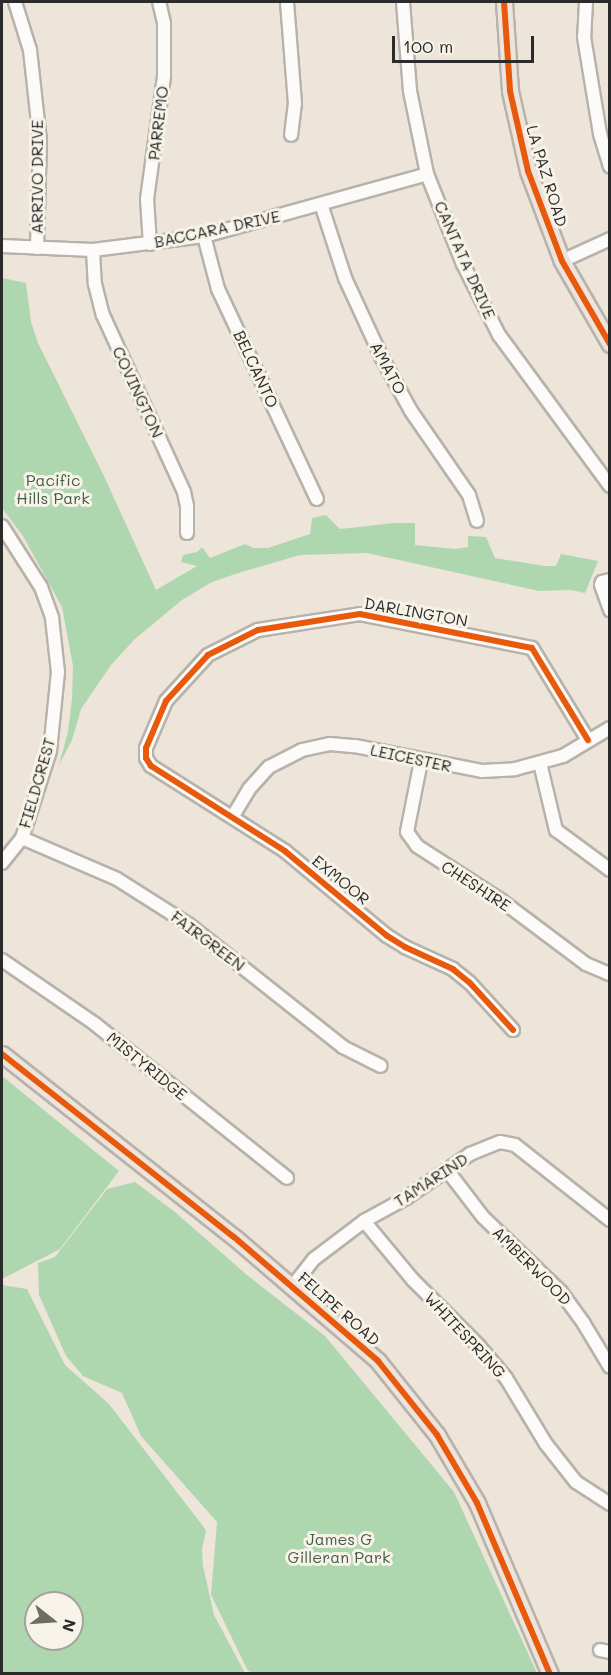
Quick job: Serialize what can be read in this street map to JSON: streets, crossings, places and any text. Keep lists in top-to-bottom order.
{
  "streets": {
    "main road": ["LA PAZ ROAD", "FELIPE ROAD"],
    "street": [
      "PARREMO",
      "ARRIVO DRIVE",
      "BACCARA DRIVE",
      "CANTATA DRIVE",
      "AMATO",
      "BELCANTO",
      "COVINGTON",
      "DARLINGTON",
      "LEICESTER",
      "FIELDCREST",
      "EXMOOR",
      "CHESHIRE",
      "FAIRGREEN",
      "MISTYRIDGE",
      "TAMARIND",
      "AMBERWOOD",
      "WHITESPRING"
    ]
  },
  "crossings": [
    ["PARREMO", "BACCARA DRIVE"],
    ["ARRIVO DRIVE", "BACCARA DRIVE"],
    ["BACCARA DRIVE", "CANTATA DRIVE"],
    ["BACCARA DRIVE", "AMATO"],
    ["BACCARA DRIVE", "BELCANTO"],
    ["BACCARA DRIVE", "COVINGTON"],
    ["DARLINGTON", "LEICESTER"],
    ["DARLINGTON", "EXMOOR"],
    ["LEICESTER", "EXMOOR"],
    ["LEICESTER", "CHESHIRE"],
    ["FIELDCREST", "FAIRGREEN"],
    ["TAMARIND", "AMBERWOOD"],
    ["TAMARIND", "FELIPE ROAD"],
    ["TAMARIND", "WHITESPRING"]
  ],
  "parks": ["Pacific Hills Park", "James G Gilleran Park"],
  "scale_bar": "100 m",
  "north": "right"
}
